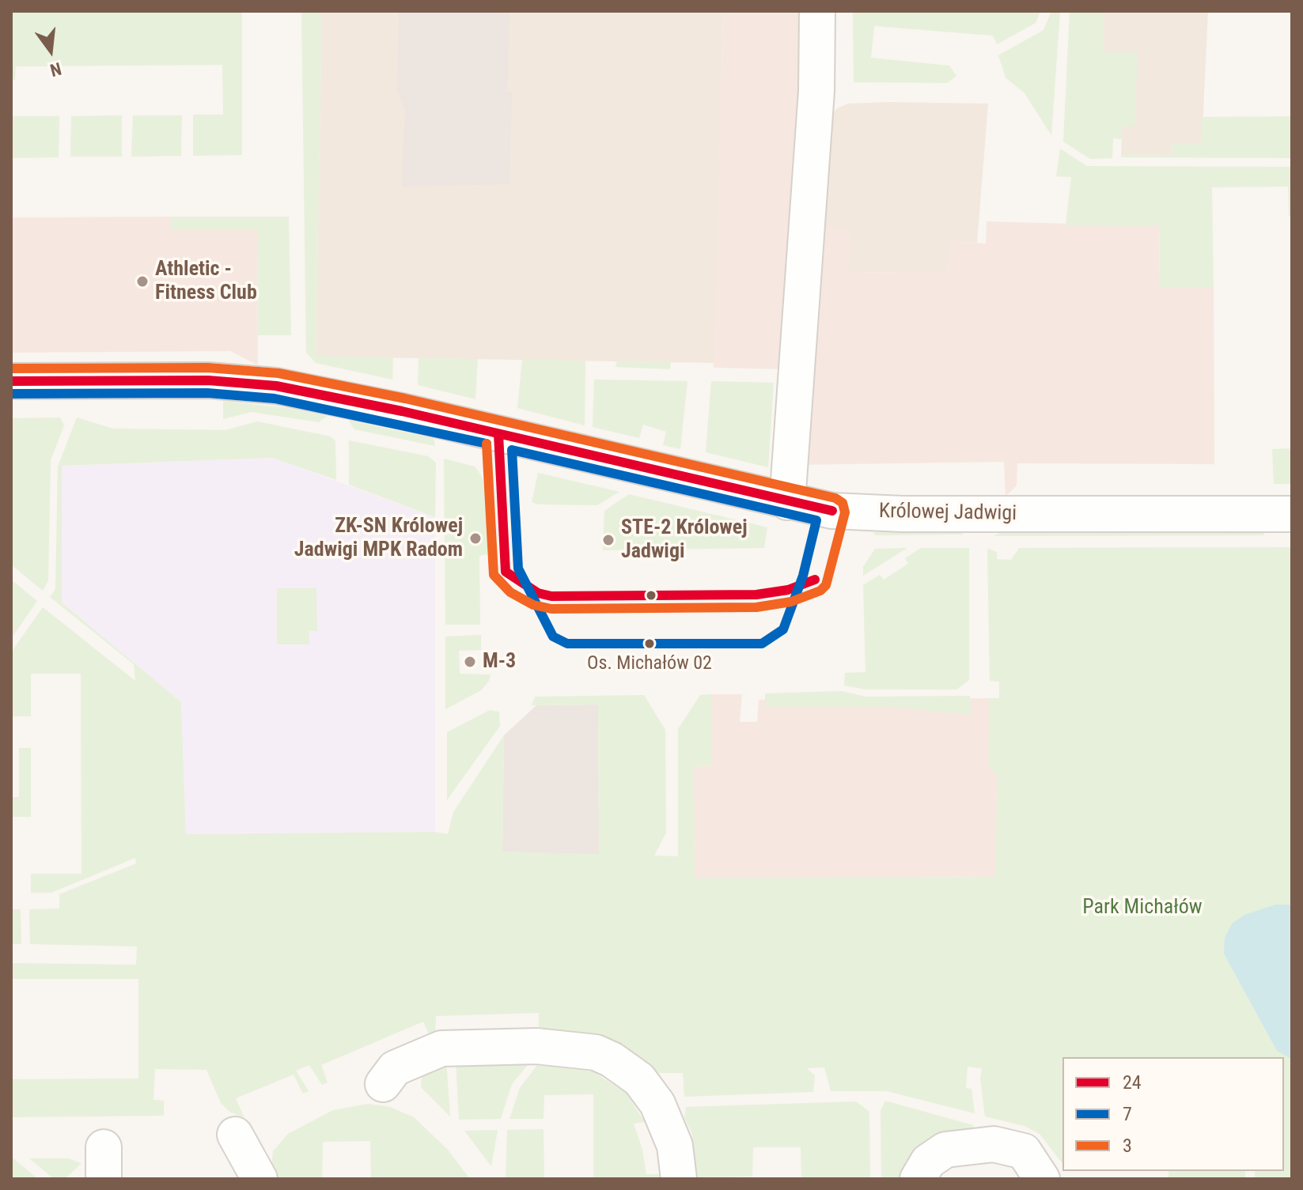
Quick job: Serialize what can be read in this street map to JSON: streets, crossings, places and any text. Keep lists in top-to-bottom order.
{
  "streets": {
    "street": ["Królowej Jadwigi"]
  },
  "parks": ["Park Michałów"],
  "places": [
    "Athletic - Fitness Club",
    "ZK-SN Królowej Jadwigi MPK Radom",
    "STE-2 Królowej Jadwigi",
    "Os. Michałów 02",
    "M-3"
  ],
  "lines": ["transit line 3", "transit line 24", "transit line 7"],
  "legend": ["24", "7", "3"],
  "north": "bottom"
}
